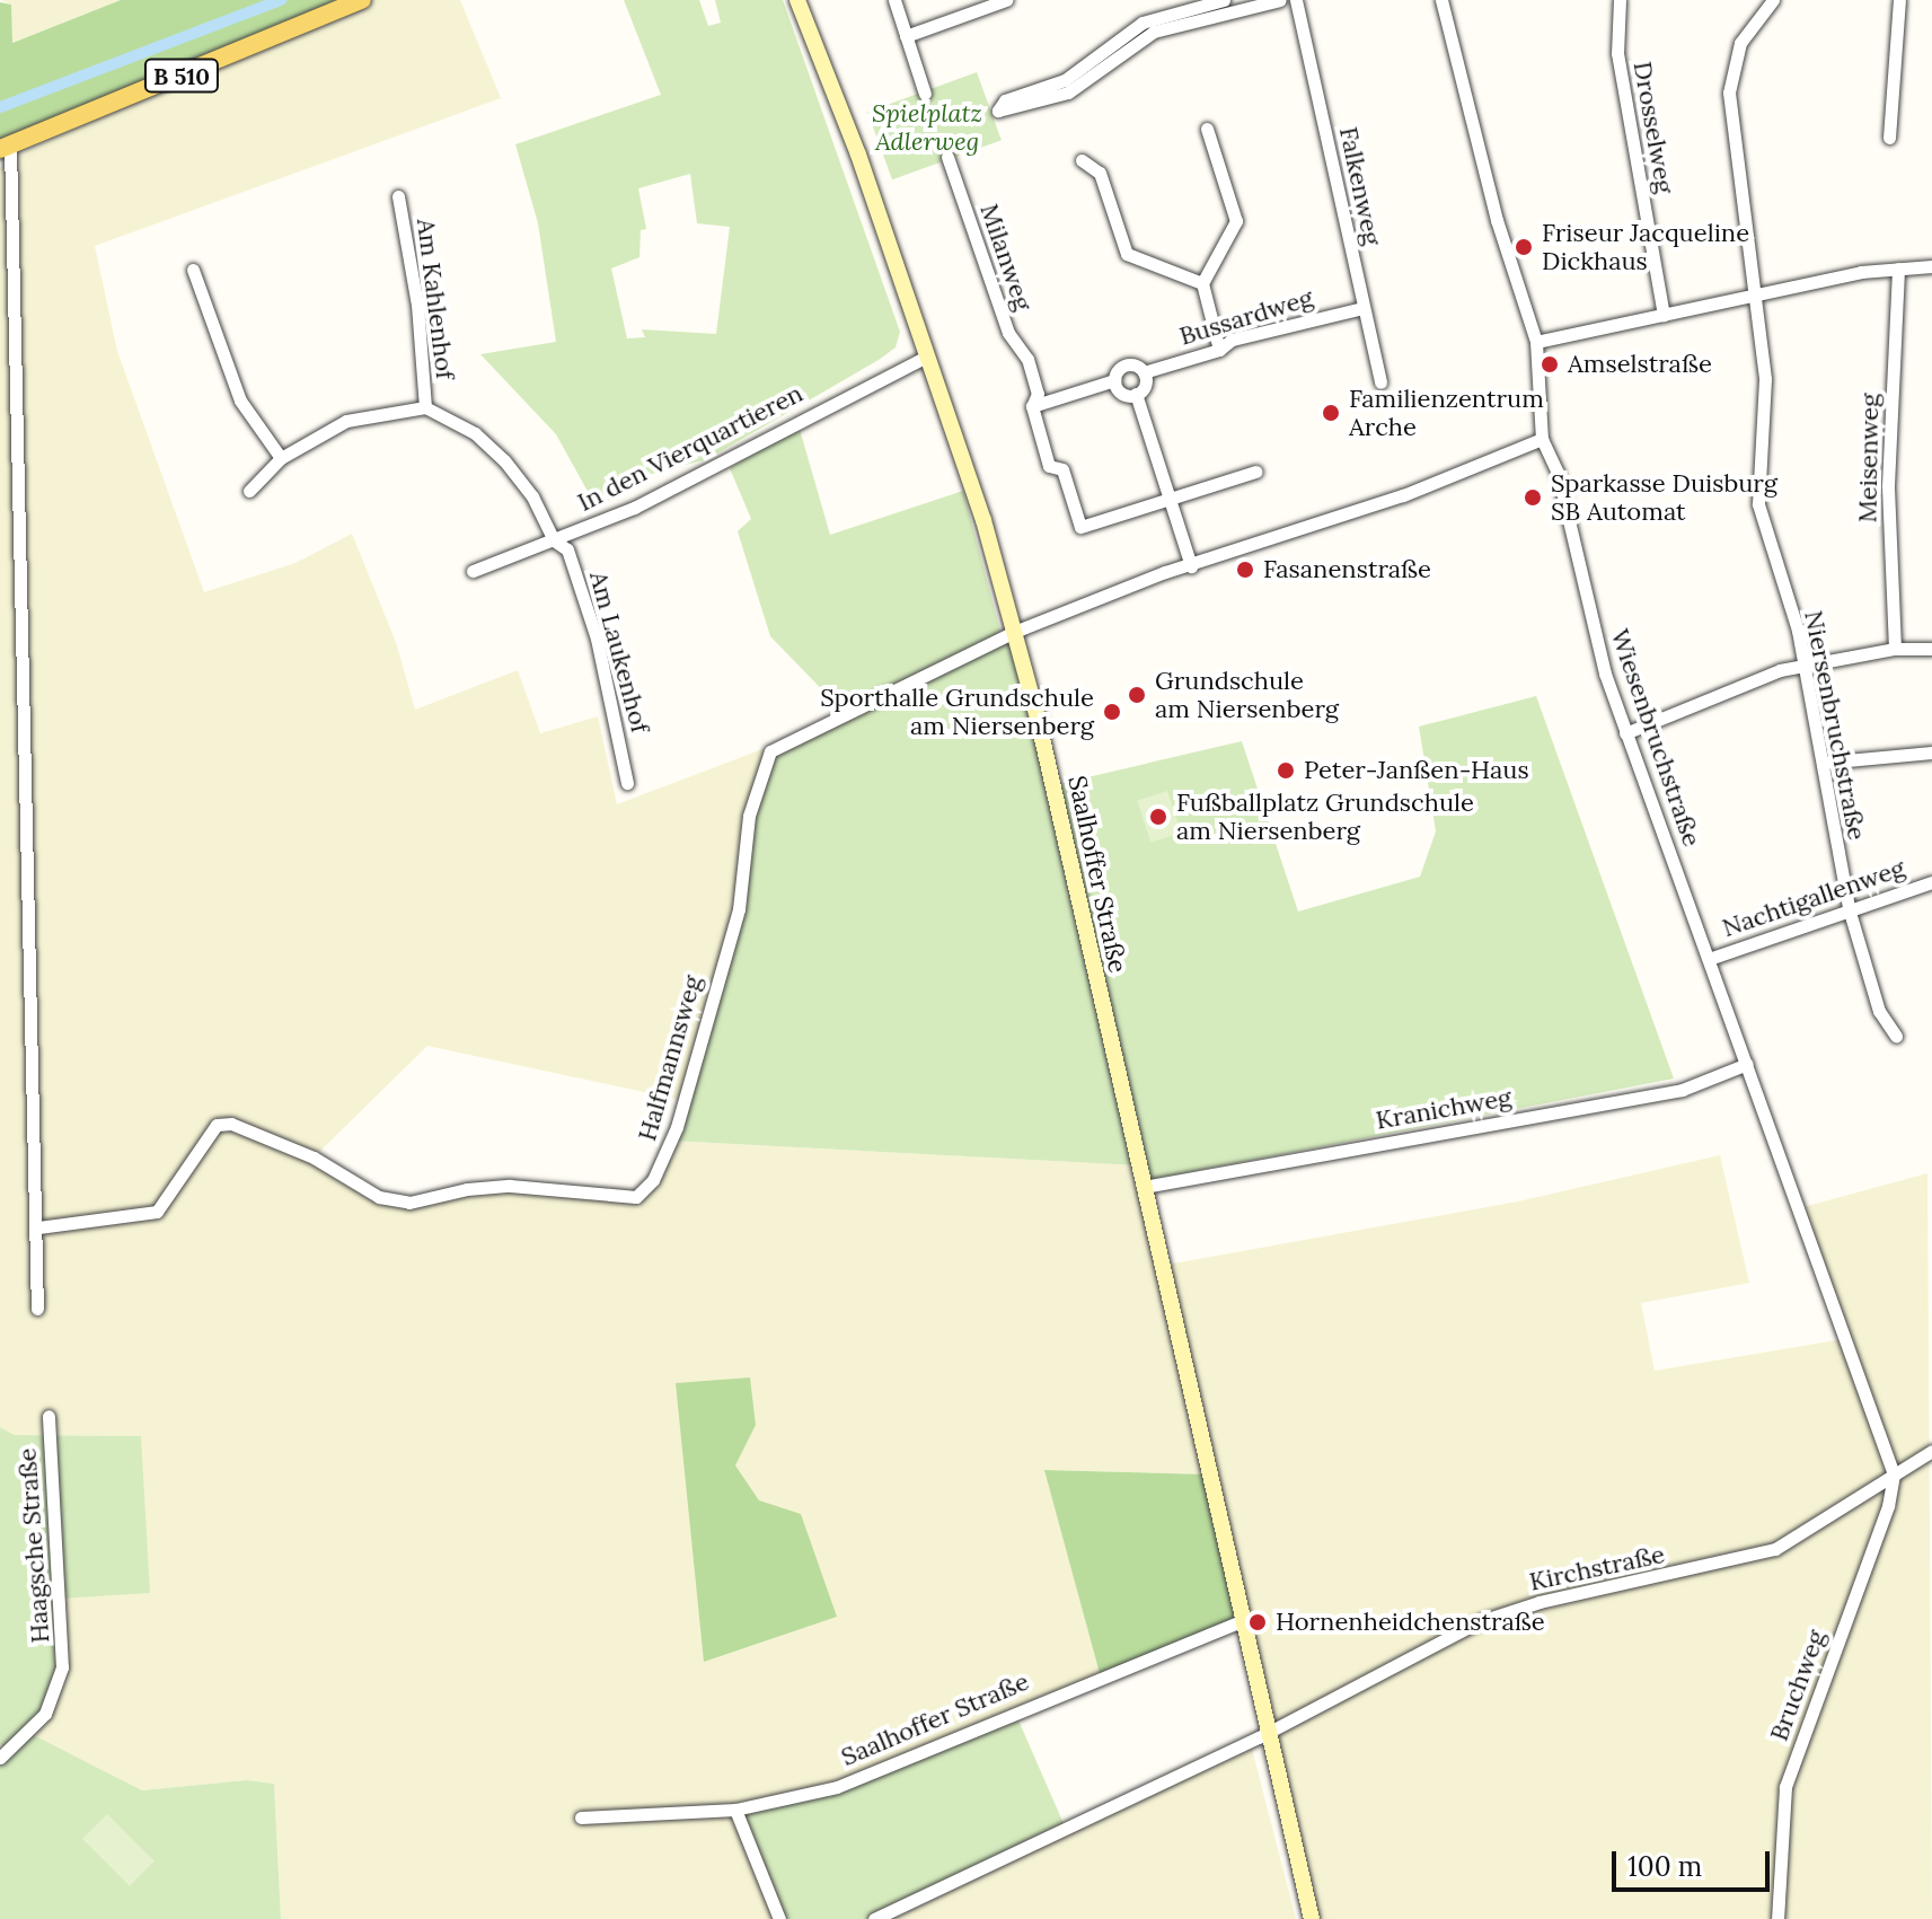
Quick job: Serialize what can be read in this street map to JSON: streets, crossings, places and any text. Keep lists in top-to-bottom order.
{
  "streets": {
    "main road": ["B 510", "Saalhoffer Straße"],
    "street": [
      "Drosselweg",
      "Falkenweg",
      "Milanweg",
      "Am Kahlenhof",
      "Bussardweg",
      "In den Vierquartieren",
      "Meisenweg",
      "Am Laukenhof",
      "Niersenbruchstraße",
      "Wiesenbruchstraße",
      "Nachtigallenweg",
      "Halfmannsweg",
      "Kranichweg",
      "Haagsche Straße",
      "Kirchstraße",
      "Bruchweg"
    ]
  },
  "crossings": [
    ["Falkenweg", "Bussardweg"],
    ["Am Kahlenhof", "Am Laukenhof"],
    ["In den Vierquartieren", "Am Laukenhof"],
    ["In den Vierquartieren", "Saalhoffer Straße"],
    ["Niersenbruchstraße", "Nachtigallenweg"],
    ["Wiesenbruchstraße", "Nachtigallenweg"],
    ["Wiesenbruchstraße", "Kranichweg"],
    ["Wiesenbruchstraße", "Kirchstraße"],
    ["Wiesenbruchstraße", "Bruchweg"],
    ["Saalhoffer Straße", "Halfmannsweg"],
    ["Saalhoffer Straße", "Kranichweg"],
    ["Saalhoffer Straße", "Kirchstraße"],
    ["Kirchstraße", "Bruchweg"]
  ],
  "parks": ["Spielplatz Adlerweg"],
  "places": [
    "Friseur Jacqueline Dickhaus",
    "Amselstraße",
    "Familienzentrum Arche",
    "Sparkasse Duisburg SB Automat",
    "Fasanenstraße",
    "Grundschule am Niersenberg",
    "Sporthalle Grundschule am Niersenberg",
    "Peter-Janßen-Haus",
    "Fußballplatz Grundschule am Niersenberg",
    "Hornenheidchenstraße"
  ],
  "scale_bar": "100 m"
}
